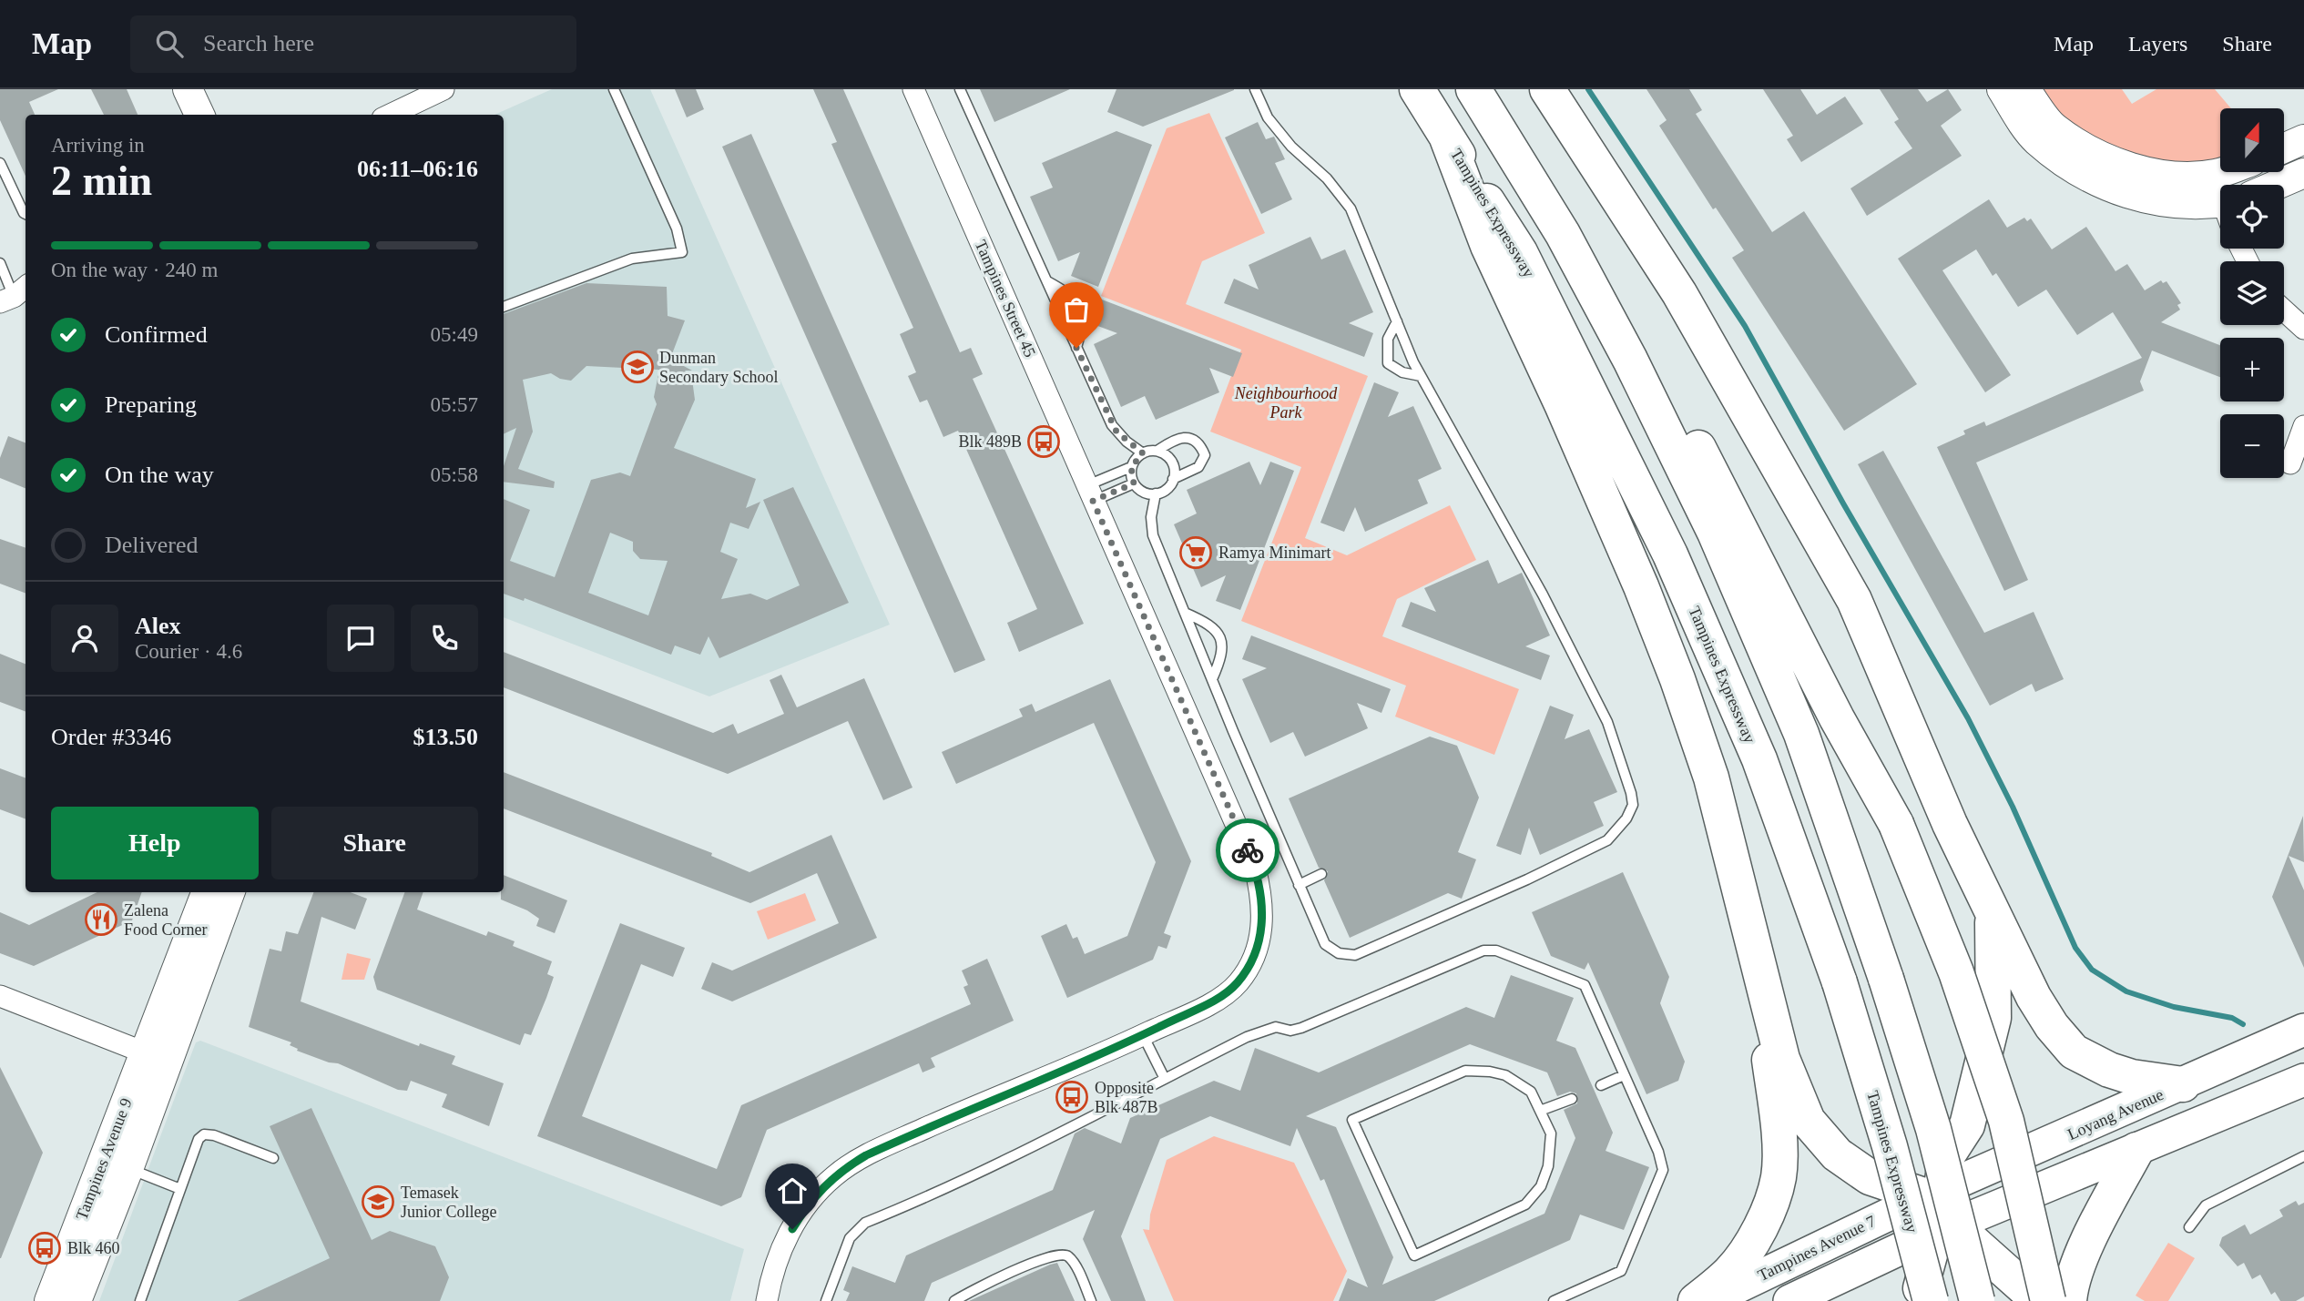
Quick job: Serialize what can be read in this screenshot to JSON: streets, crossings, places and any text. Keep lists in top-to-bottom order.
{
  "streets": {
    "highway": ["Tampines Expressway"],
    "main road": ["Loyang Avenue", "Tampines Avenue 9", "Tampines Avenue 7"],
    "street": ["Tampines Street 45"]
  },
  "crossings": [
    ["Loyang Avenue", "Tampines Avenue 7"]
  ],
  "parks": ["Neighbourhood Park"],
  "places": {
    "school or university": ["Dunman Secondary School", "Temasek Junior College"],
    "bus stop": ["Blk 489B", "Opposite Blk 487B", "Blk 460"],
    "supermarket": ["Ramya Minimart"],
    "restaurant": ["Zalena Food Corner"]
  },
  "north": "top",
  "page": {
    "header": "Map",
    "search": "Search here",
    "nav": ["Map", "Layers", "Share"],
    "map_buttons": ["+", "−"],
    "heading": ["2 min", "Arriving in", "06:11–06:16"],
    "panel": [
      "Alex",
      "Courier · 4.6",
      "Order #3346",
      "$13.50"
    ],
    "bar": "On the way · 240 m",
    "list": [
      ["Confirmed", "05:49"],
      ["Preparing", "05:57"],
      ["On the way", "05:58"],
      "Delivered"
    ],
    "buttons": ["Help", "Share"]
  }
}
